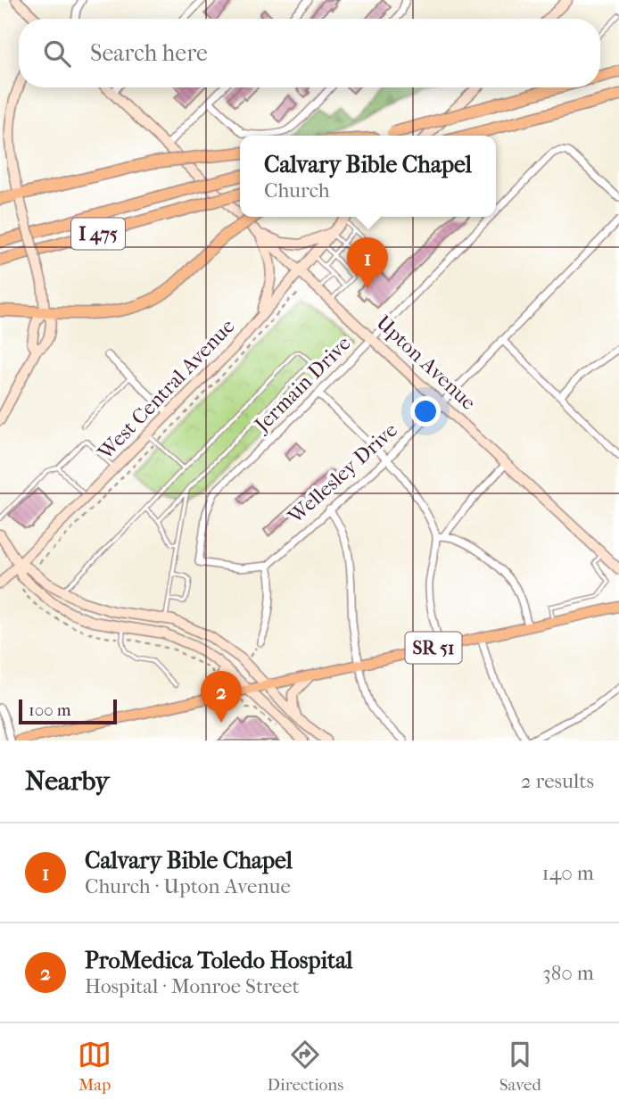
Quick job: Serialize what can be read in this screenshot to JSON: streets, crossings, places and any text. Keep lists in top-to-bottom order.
{
  "streets": {
    "highway": ["I 475"],
    "main road": ["Upton Avenue", "West Central Avenue", "SR 51"],
    "street": ["Jermain Drive", "Wellesley Drive"]
  },
  "crossings": [
    ["Upton Avenue", "Jermain Drive"],
    ["Upton Avenue", "West Central Avenue"],
    ["Upton Avenue", "Wellesley Drive"],
    ["Jermain Drive", "Wellesley Drive"]
  ],
  "scale_bar": "100 m",
  "page": {
    "search": "Search here",
    "popup": ["Calvary Bible Chapel", "Church"],
    "pins": ["1", "2"],
    "scale": "100 m",
    "heading": ["Nearby", "2 results"],
    "list": [
      {
        "mark": "1",
        "name": "Calvary Bible Chapel",
        "note": "Church · Upton Avenue",
        "value": "140 m"
      },
      {
        "mark": "2",
        "name": "ProMedica Toledo Hospital",
        "note": "Hospital · Monroe Street",
        "value": "380 m"
      }
    ],
    "nav": ["Map", "Directions", "Saved"]
  }
}
